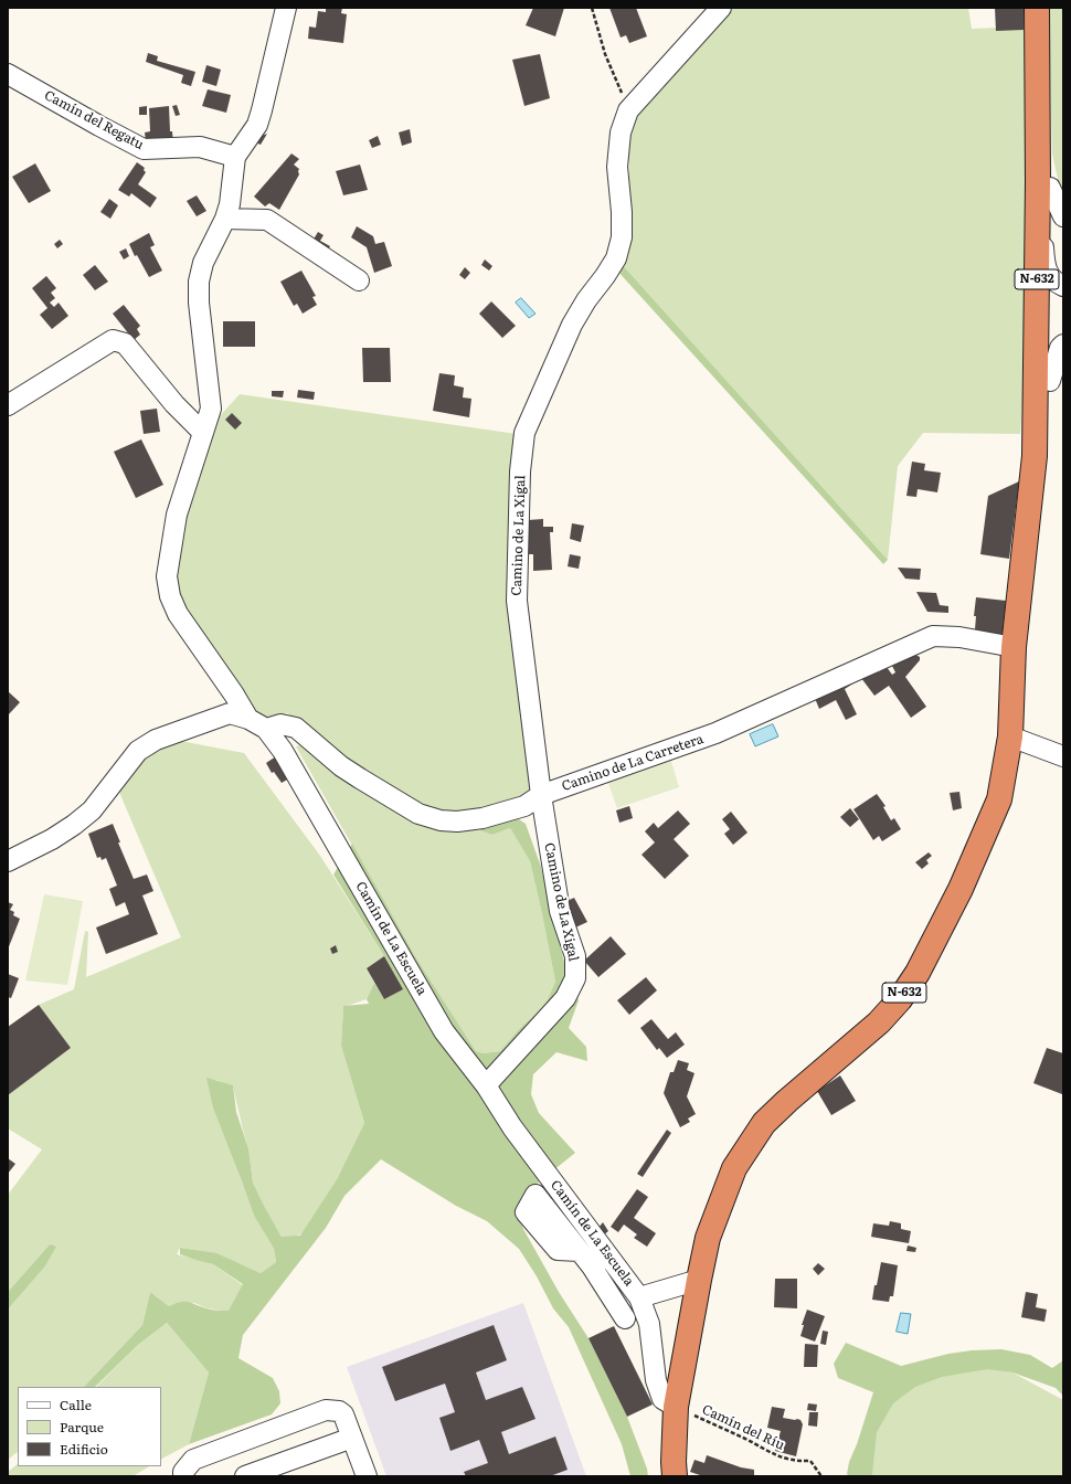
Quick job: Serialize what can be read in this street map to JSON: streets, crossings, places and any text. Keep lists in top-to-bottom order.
{
  "streets": {
    "highway": ["N-632"],
    "street": [
      "Camín del Regatu",
      "Camino de La Xigal",
      "Camino de La Carretera",
      "Camín de La Escuela"
    ],
    "path": ["Camín del Ríu"]
  },
  "crossings": [
    ["N-632", "Camino de La Carretera"],
    ["N-632", "Camín de La Escuela"],
    ["N-632", "Camín del Ríu"],
    ["Camino de La Xigal", "Camino de La Carretera"],
    ["Camino de La Xigal", "Camín de La Escuela"],
    ["Camino de La Carretera", "Camín de La Escuela"],
    ["Camín de La Escuela", "Camín del Ríu"]
  ],
  "legend": ["Calle", "Parque", "Edificio"]
}
